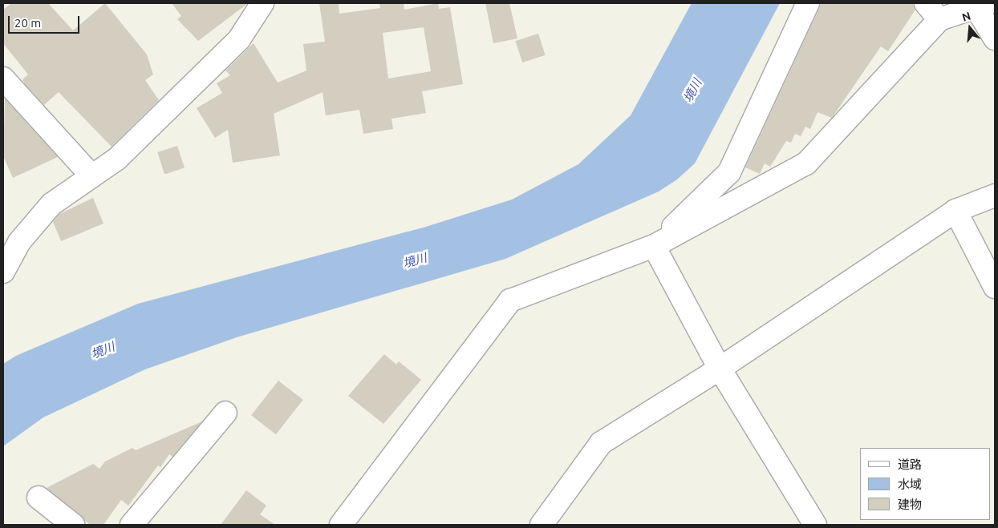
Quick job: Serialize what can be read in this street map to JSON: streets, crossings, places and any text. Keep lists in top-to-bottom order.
{
  "water": ["境川"],
  "legend": ["道路", "水域", "建物"],
  "scale_bar": "20 m",
  "north": "top"
}
